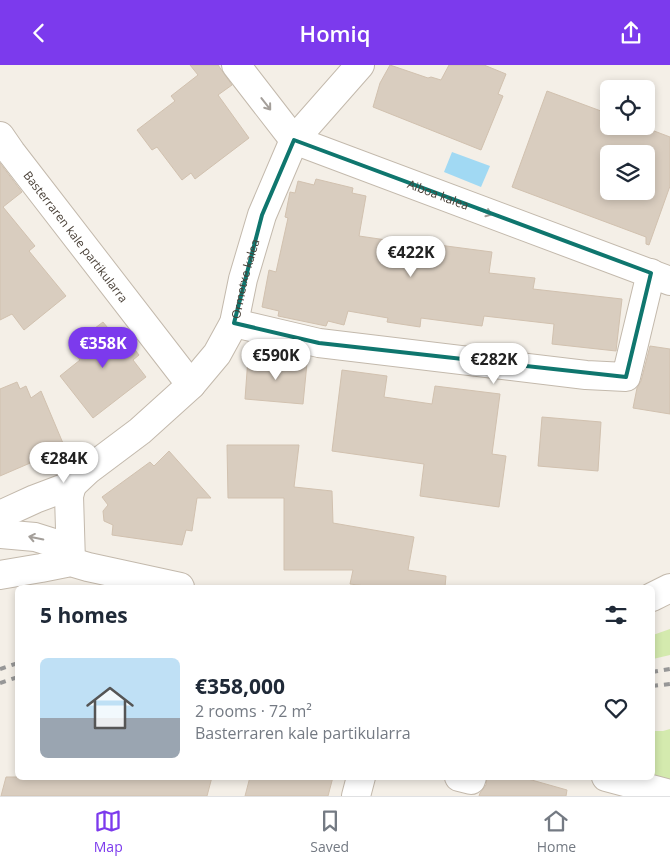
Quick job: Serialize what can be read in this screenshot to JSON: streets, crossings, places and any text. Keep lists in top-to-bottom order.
{
  "streets": {
    "street": ["Aiboa kalea", "Basterraren kale partikularra", "Ormetxe kalea"]
  },
  "crossings": [
    ["Aiboa kalea", "Ormetxe kalea"],
    ["Basterraren kale partikularra", "Ormetxe kalea"]
  ],
  "one_way": ["Aiboa kalea"],
  "page": {
    "header": "Homiq",
    "price": [
      "€422K",
      "€358K",
      "€590K",
      "€282K",
      "€284K"
    ],
    "heading": "5 homes",
    "list": [
      {
        "name": "€358,000",
        "note": "2 rooms · 72 m² · Basterraren kale partikularra"
      }
    ],
    "tabs": ["Map", "Saved", "Home"]
  }
}
